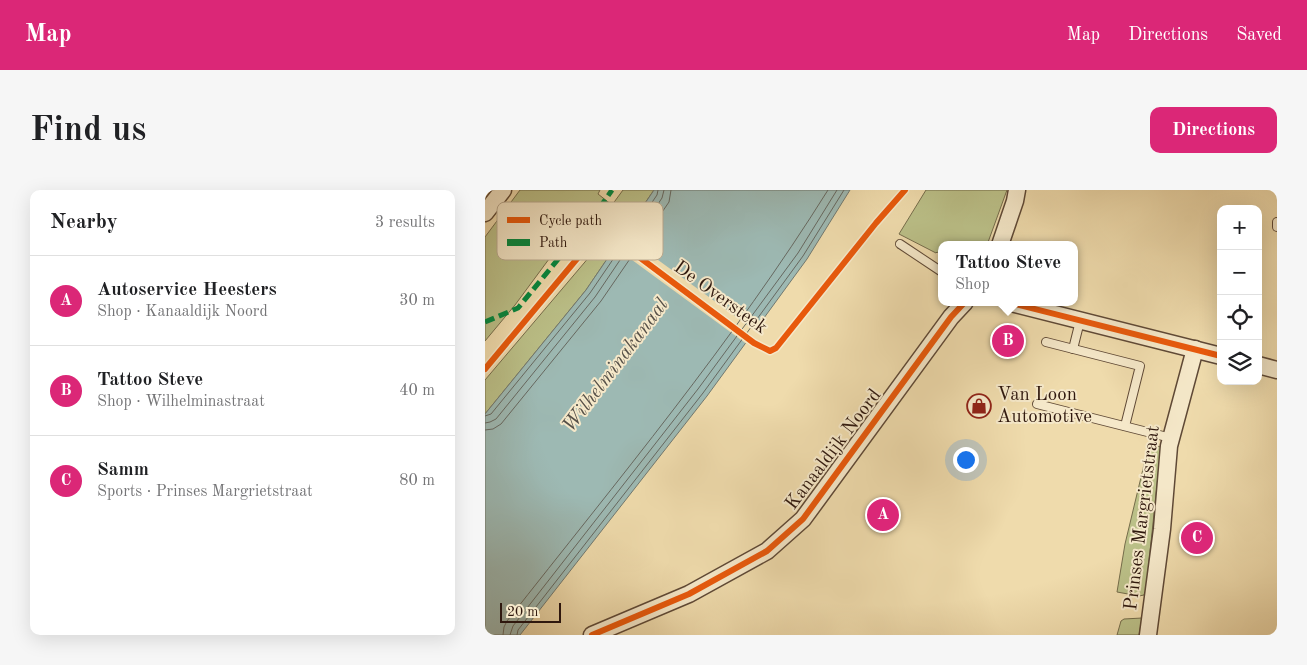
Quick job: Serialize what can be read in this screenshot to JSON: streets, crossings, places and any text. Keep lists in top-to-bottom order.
{
  "streets": {
    "street": ["Kanaaldijk Noord", "Prinses Margrietstraat"],
    "cycle path": ["De Oversteek"]
  },
  "water": ["Wilhelminakanaal"],
  "places": {
    "shop": ["Van Loon Automotive"]
  },
  "legend": ["Cycle path", "Path"],
  "scale_bar": "20 m",
  "page": {
    "header": "Map",
    "nav": ["Map", "Directions", "Saved"],
    "buttons": "Directions",
    "title": "Find us",
    "heading": ["Nearby", "3 results"],
    "map_buttons": ["+", "−"],
    "popup": ["Tattoo Steve", "Shop"],
    "list": [
      {
        "mark": "A",
        "name": "Autoservice Heesters",
        "note": "Shop · Kanaaldijk Noord",
        "value": "30 m"
      },
      {
        "mark": "B",
        "name": "Tattoo Steve",
        "note": "Shop · Wilhelminastraat",
        "value": "40 m"
      },
      {
        "mark": "C",
        "name": "Samm",
        "note": "Sports · Prinses Margrietstraat",
        "value": "80 m"
      }
    ],
    "pins": ["B", "A", "C"],
    "scale": "20 m"
  }
}
